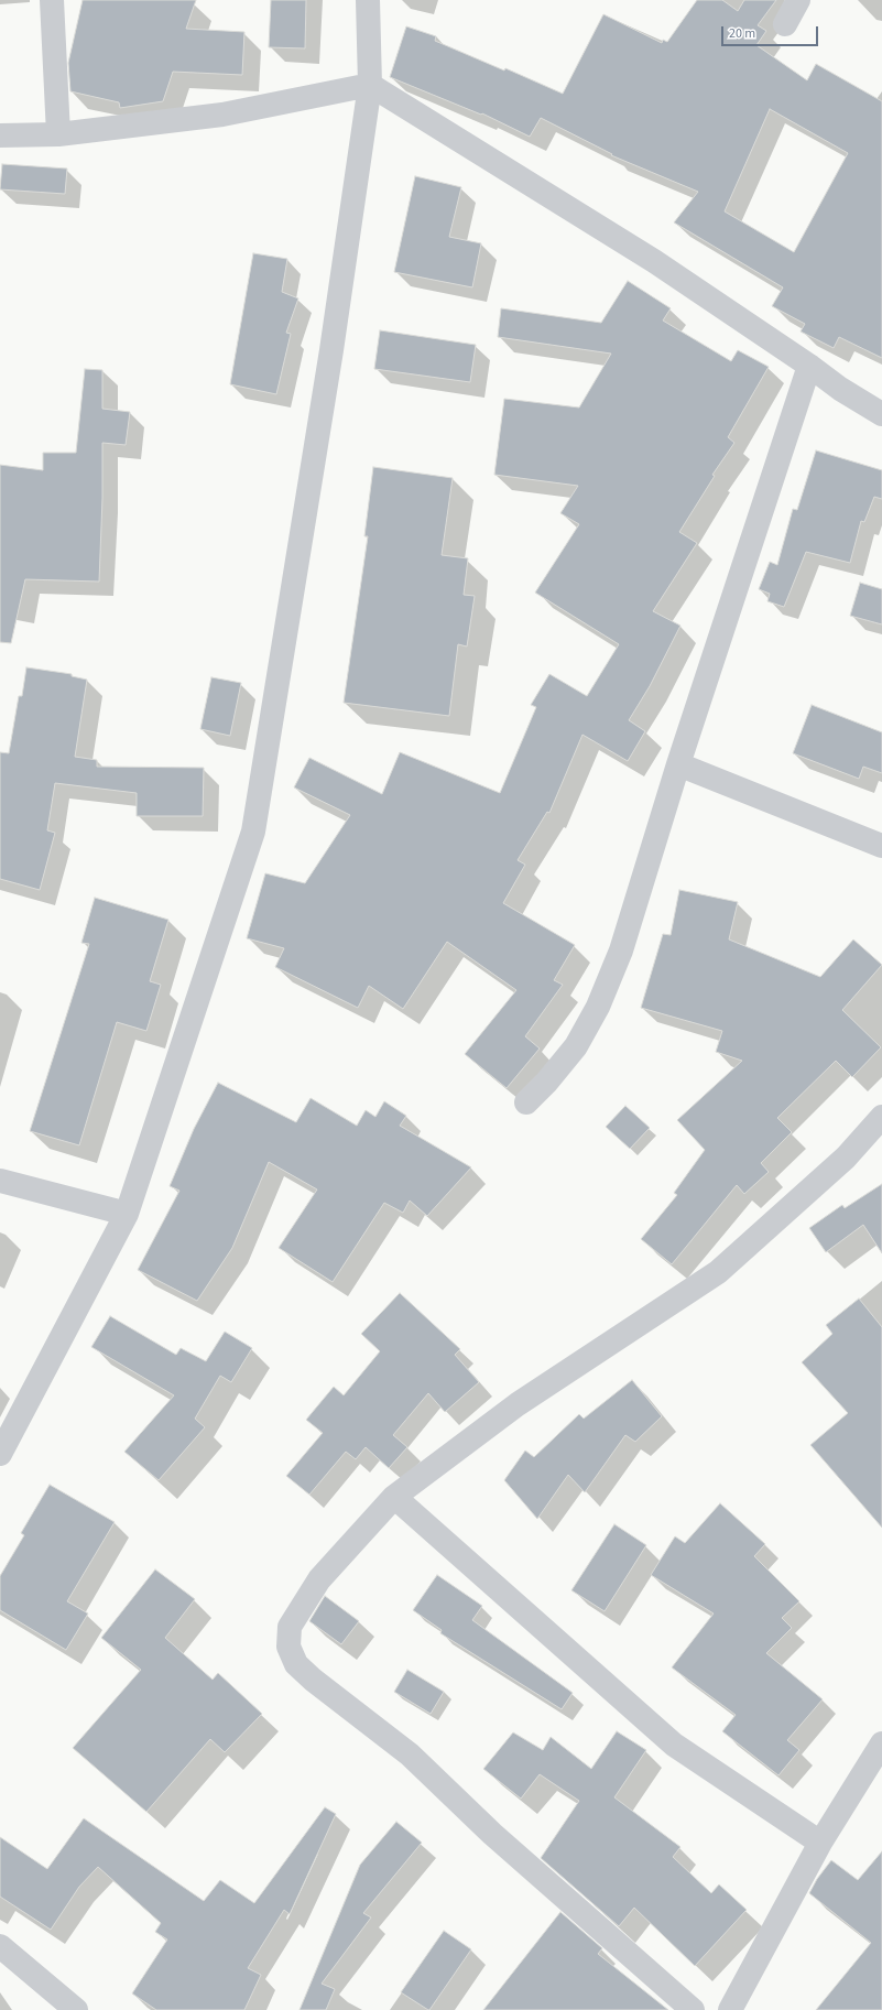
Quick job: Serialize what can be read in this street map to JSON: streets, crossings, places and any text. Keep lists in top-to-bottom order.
{
  "scale_bar": "20 m"
}
